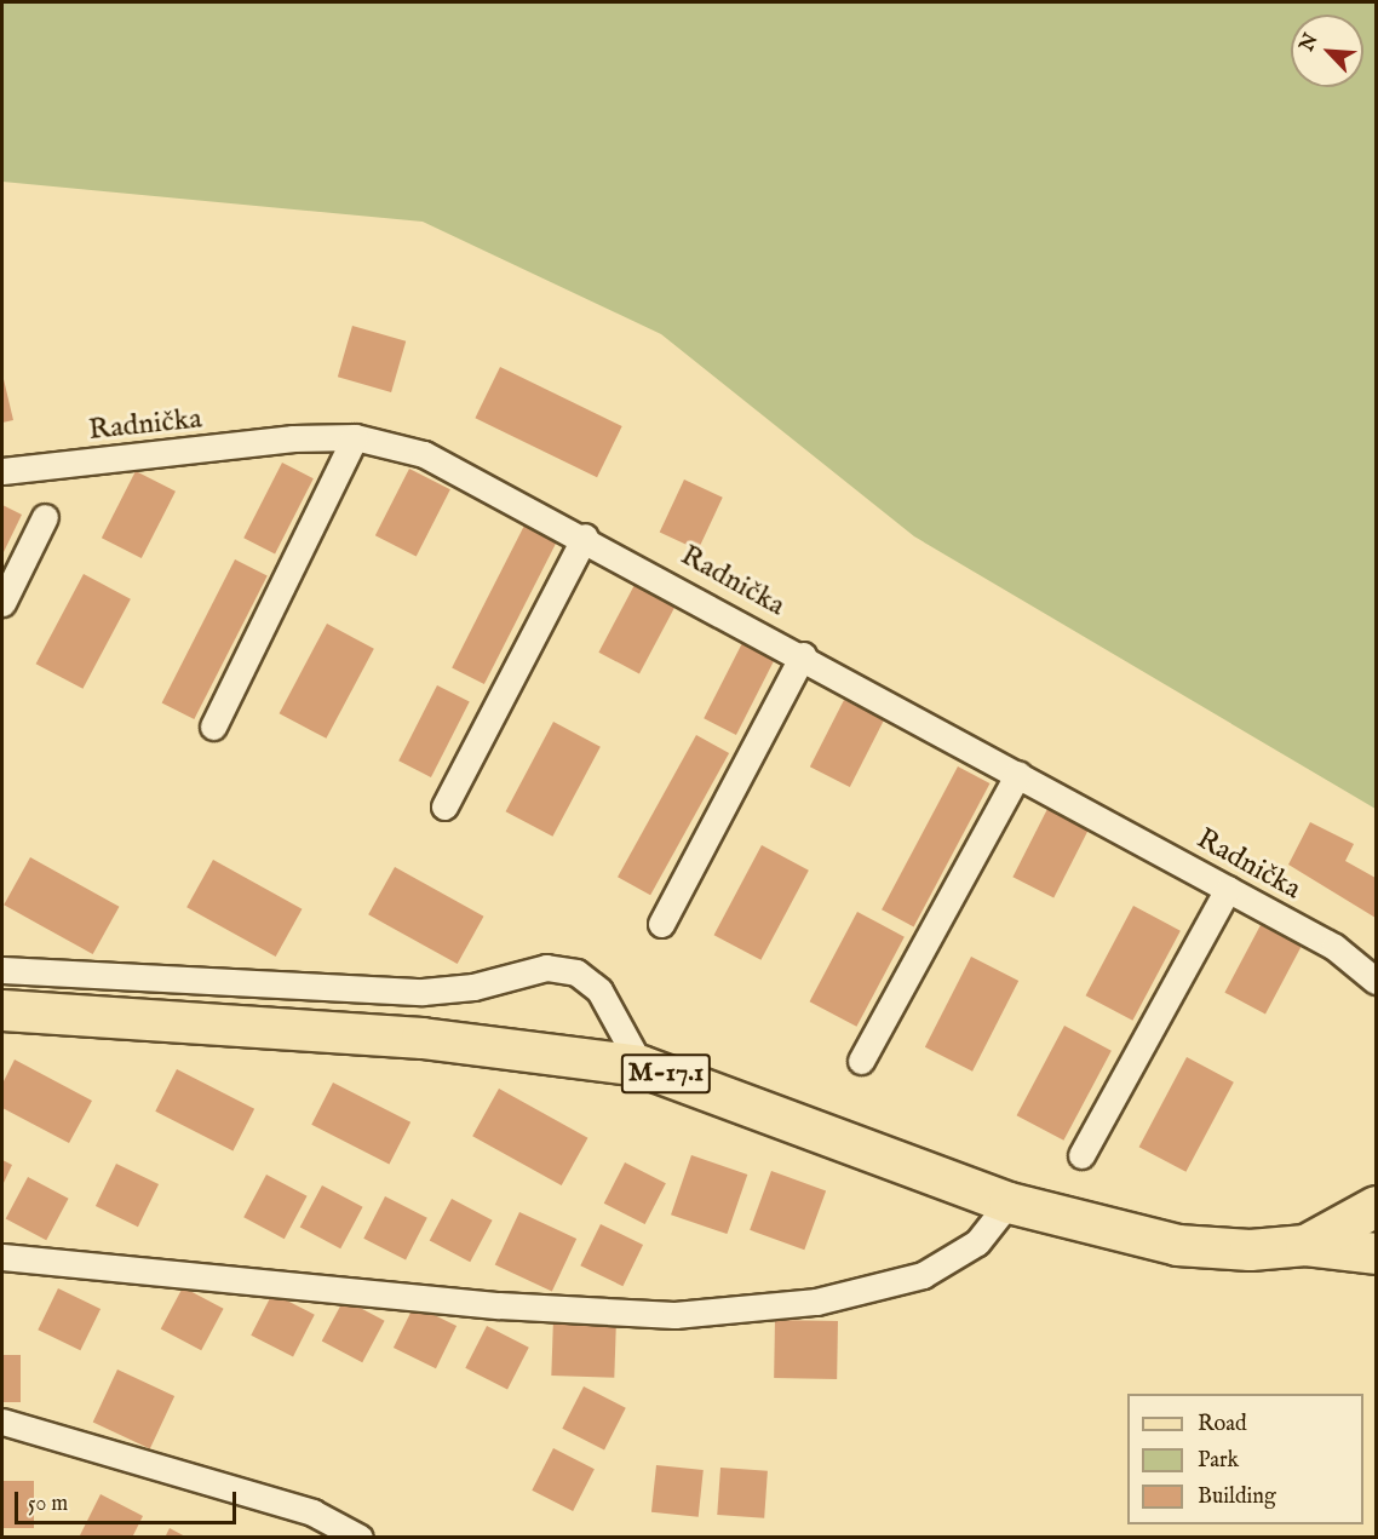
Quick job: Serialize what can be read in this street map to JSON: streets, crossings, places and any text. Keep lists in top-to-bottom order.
{
  "streets": {
    "main road": ["M-17.1"],
    "street": ["Radnička"]
  },
  "legend": ["Road", "Park", "Building"],
  "scale_bar": "50 m",
  "north": "top left"
}
